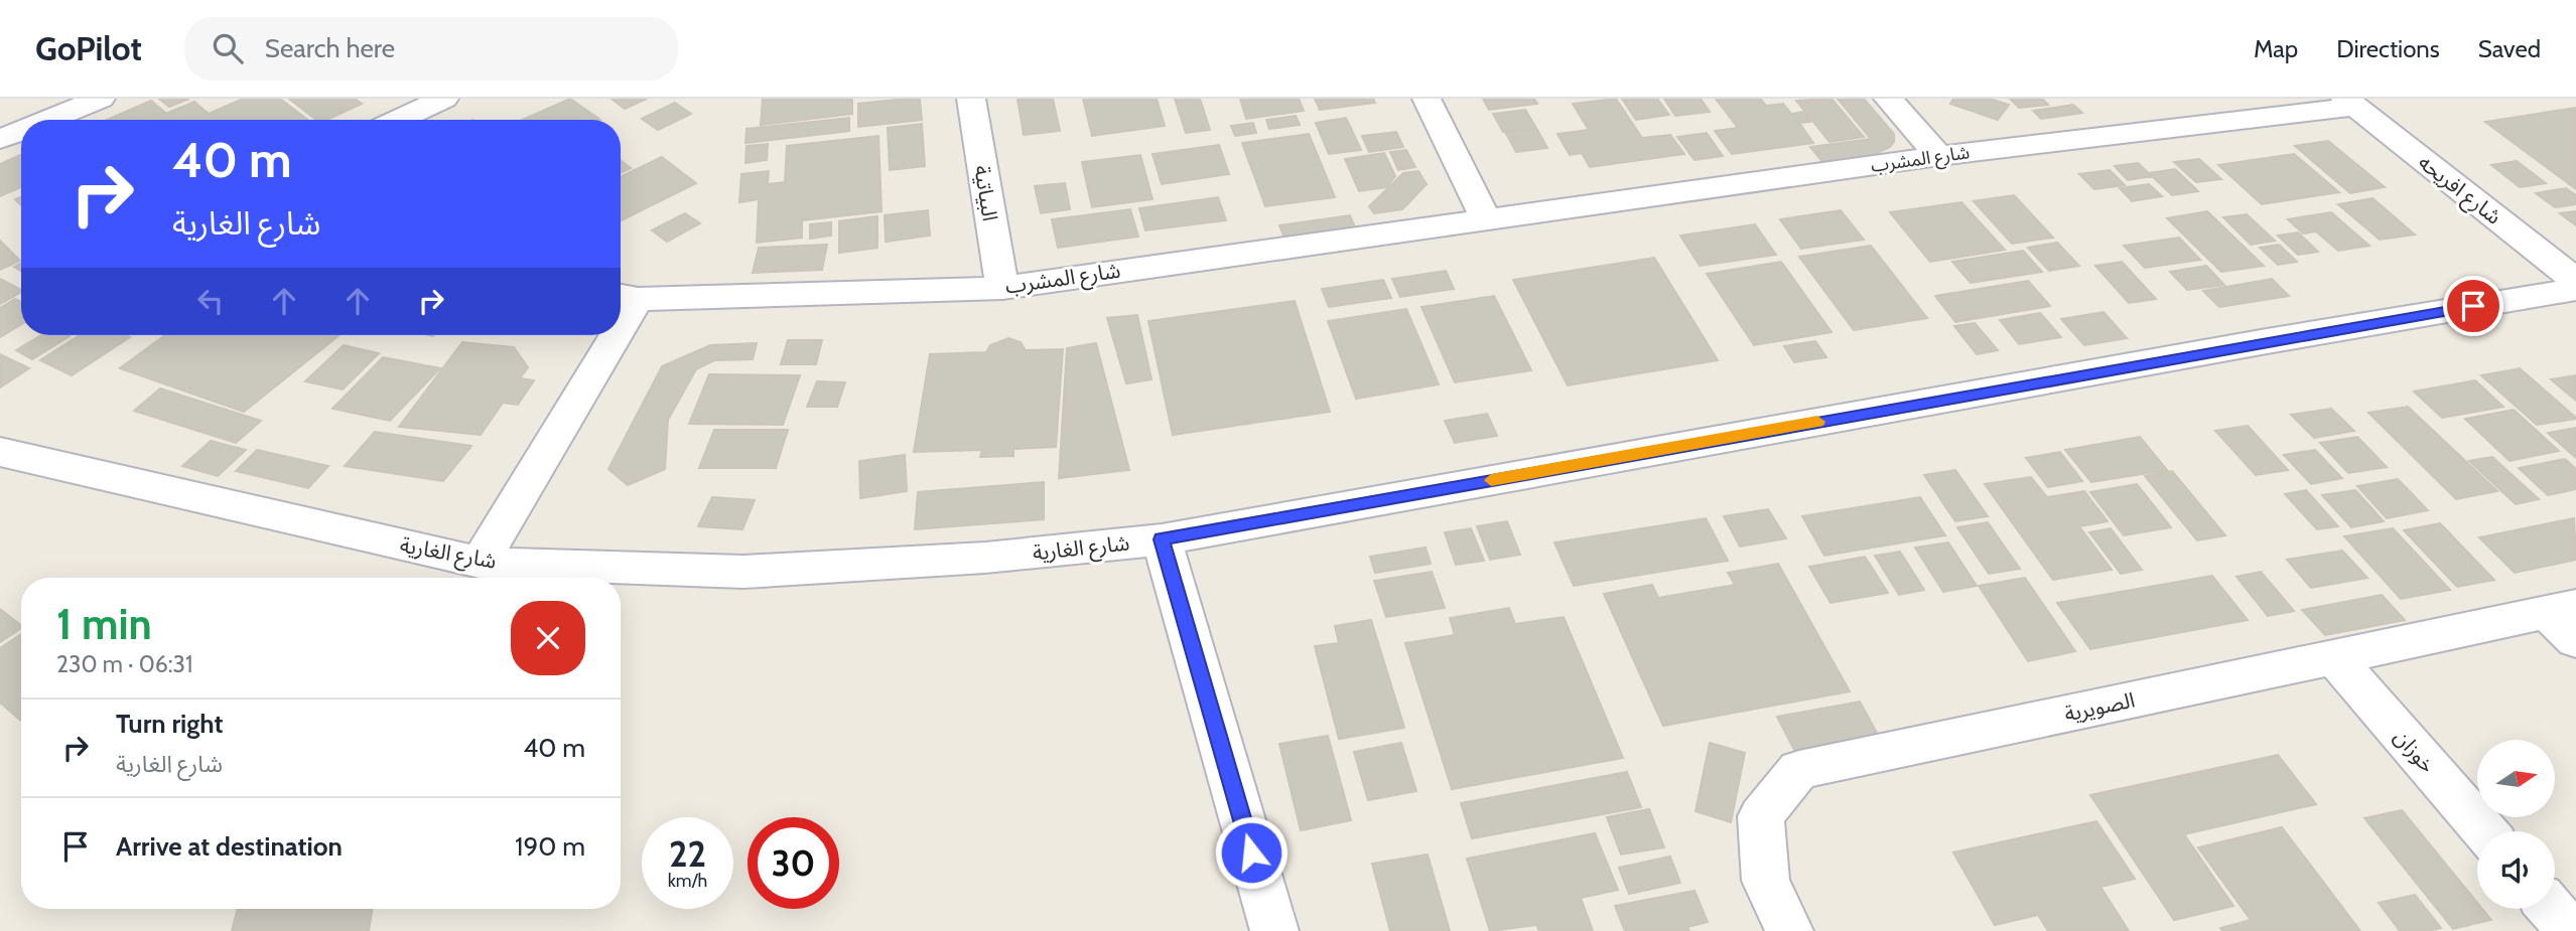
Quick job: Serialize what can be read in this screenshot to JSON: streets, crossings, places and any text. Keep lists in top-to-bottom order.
{
  "streets": {
    "street": [
      "شارع المشرب",
      "شارع افريحه",
      "البياتية",
      "شارع الغارية",
      "الصويرية",
      "خوزان"
    ]
  },
  "crossings": [
    ["شارع المشرب", "شارع افريحه"],
    ["شارع المشرب", "البياتية"],
    ["شارع المشرب", "شارع الغارية"],
    ["الصويرية", "خوزان"]
  ],
  "north": "right",
  "page": {
    "header": "GoPilot",
    "search": "Search here",
    "nav": ["Map", "Directions", "Saved"],
    "turn": ["40 m", "شارع الغارية"],
    "heading": ["1 min", "230 m · 06:31"],
    "list": [
      {
        "name": "Turn right",
        "note": "شارع الغارية",
        "value": "40 m"
      },
      {
        "name": "Arrive at destination",
        "value": "190 m"
      }
    ],
    "speed": "22 km/h",
    "limit": "30"
  }
}
